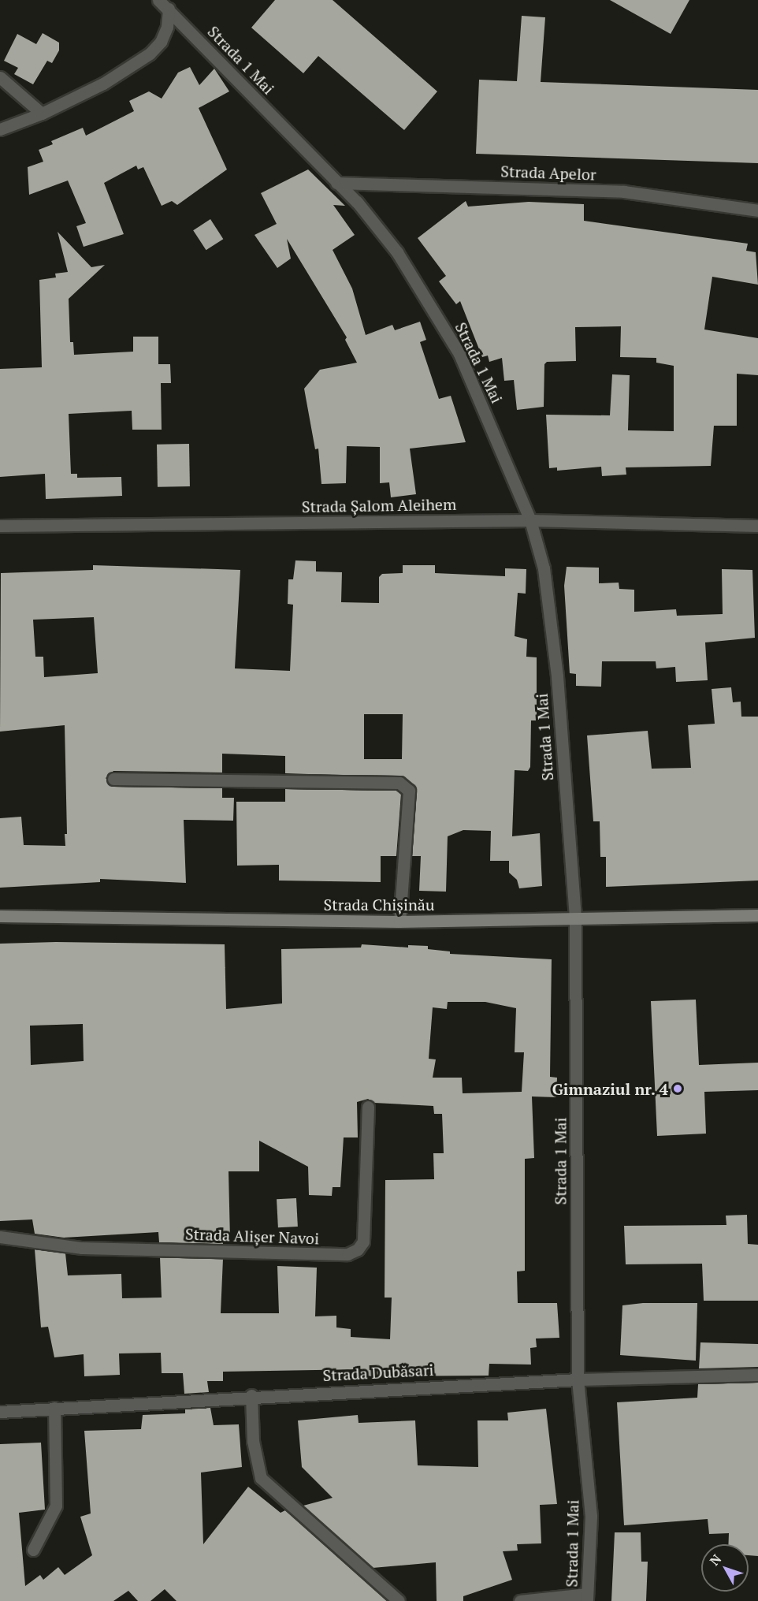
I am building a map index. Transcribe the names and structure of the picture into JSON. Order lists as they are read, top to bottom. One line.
{"streets":{"street":["Strada 1 Mai","Strada Apelor","Strada Șalom Aleihem","Strada Chișinău","Strada Alișer Navoi","Strada Dubăsari"]},"crossings":[["Strada 1 Mai","Strada Apelor"],["Strada 1 Mai","Strada Șalom Aleihem"],["Strada 1 Mai","Strada Chișinău"],["Strada 1 Mai","Strada Dubăsari"]],"places":["Gimnaziul nr. 4"],"north":"top left"}
